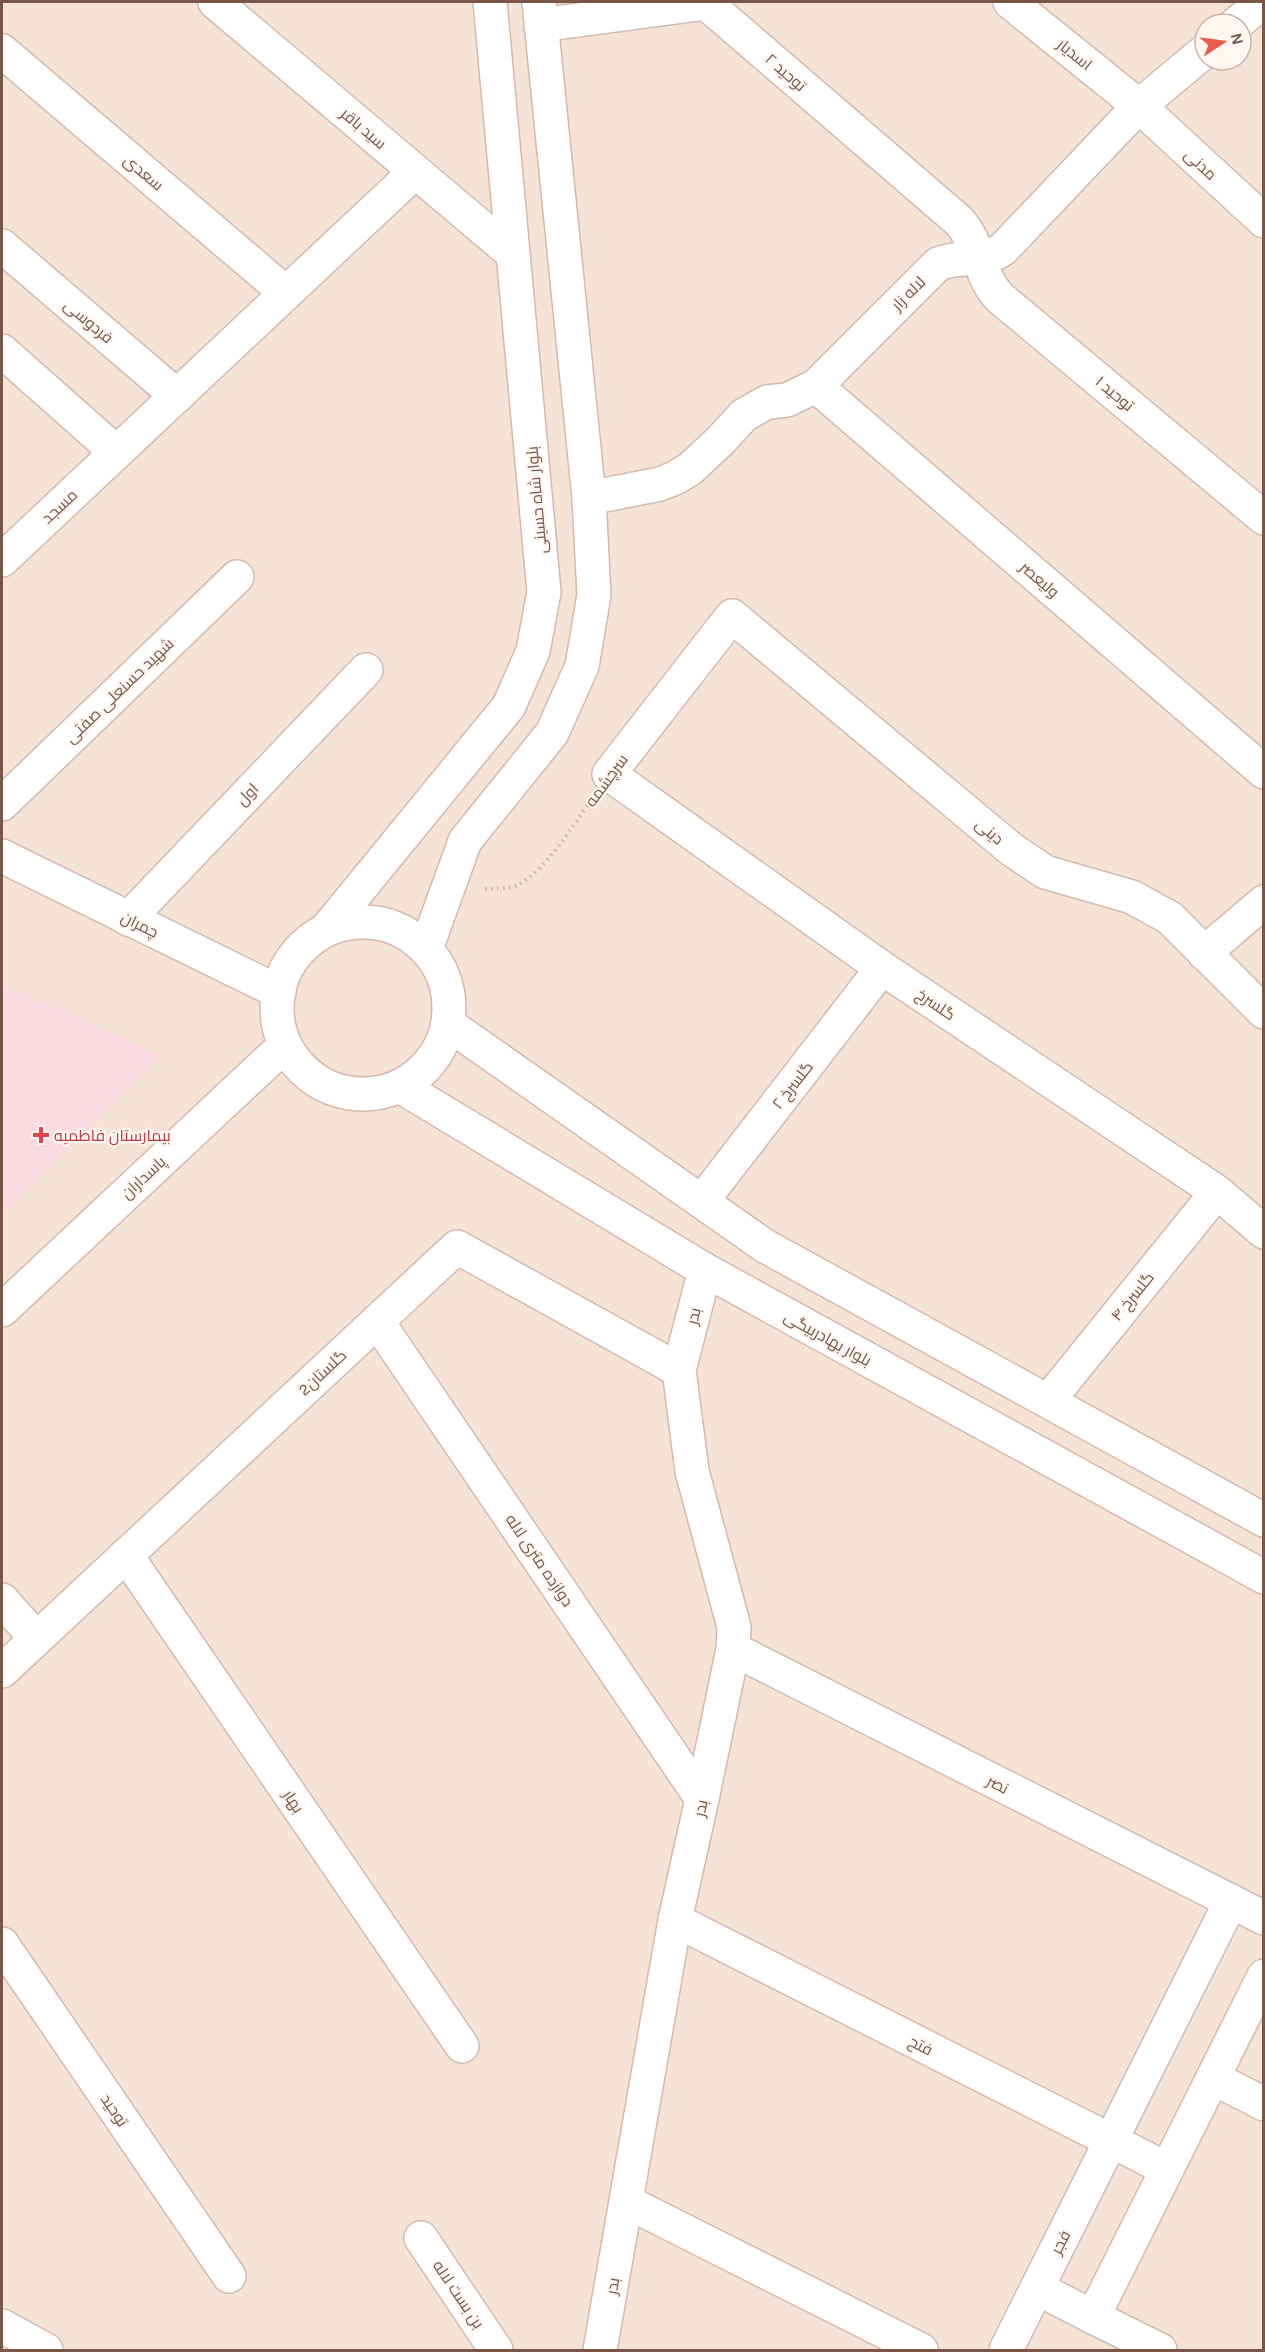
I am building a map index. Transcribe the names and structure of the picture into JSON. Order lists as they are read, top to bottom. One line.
{"streets":{"street":["اسدیار","توحید ۲","سید باقر","مدنی","سعدی","لاله زار","فردوسی","توحید ۱","بلوار شاه حسینی","مسجد","ولیعصر","شهید حسنعلی صفتی","سرچشمه","اول","دینی","چمران","گلسرخ","گلسرخ ۲","پاسداران","گلسرخ ۴","بدر","بلوار بهادربیگی","گلستان2","دوازده متری لاله","نصر","بهار","فتح","توحید","فجر","بن بست لاله"]},"crossings":[["اسدیار","مدنی"],["اسدیار","لاله زار"],["توحید ۲","لاله زار"],["توحید ۲","توحید ۱"],["سید باقر","بلوار شاه حسینی"],["سید باقر","مسجد"],["مدنی","لاله زار"],["سعدی","مسجد"],["لاله زار","توحید ۱"],["لاله زار","ولیعصر"],["فردوسی","مسجد"],["بلوار شاه حسینی","چمران"],["بلوار شاه حسینی","پاسداران"],["بلوار شاه حسینی","بلوار بهادربیگی"],["سرچشمه","دینی"],["سرچشمه","گلسرخ"],["اول","چمران"],["چمران","پاسداران"],["چمران","بلوار بهادربیگی"],["گلسرخ","گلسرخ ۲"],["گلسرخ","گلسرخ ۴"],["پاسداران","بلوار بهادربیگی"],["بدر","بلوار بهادربیگی"],["بدر","گلستان2"],["بدر","دوازده متری لاله"],["بدر","نصر"],["بدر","فتح"],["گلستان2","دوازده متری لاله"],["گلستان2","بهار"],["نصر","فجر"],["فتح","فجر"]],"places":{"health":["بیمارستان فاطمیه"]},"north":"right"}
